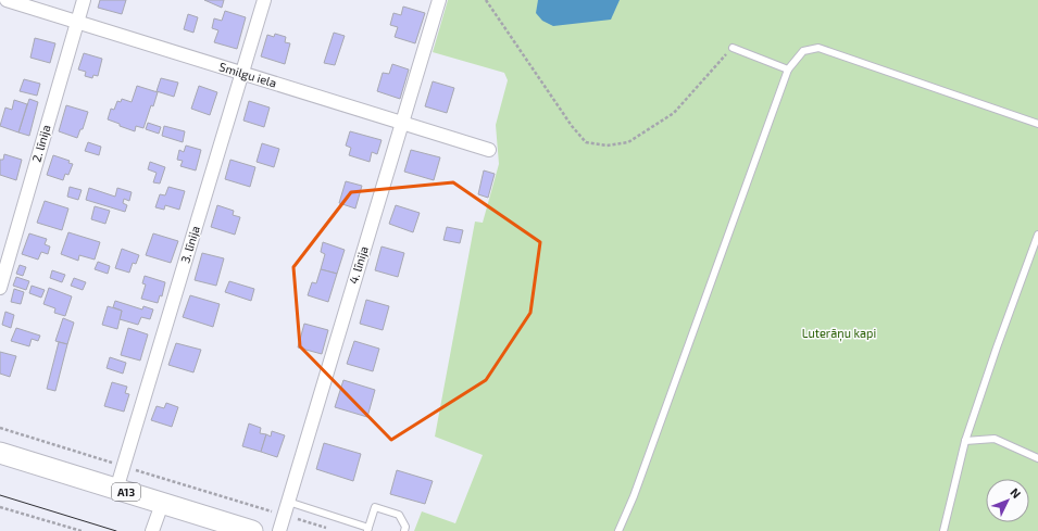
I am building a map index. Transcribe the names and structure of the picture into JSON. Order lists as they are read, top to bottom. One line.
{"streets":{"main road":["A13"],"street":["Smilgu iela","2. līnija","3. līnija","4. līnija"]},"crossings":[["Smilgu iela","2. līnija"],["Smilgu iela","3. līnija"],["Smilgu iela","4. līnija"],["3. līnija","A13"]],"parks":["Luterāņu kapi"],"north":"top right"}
